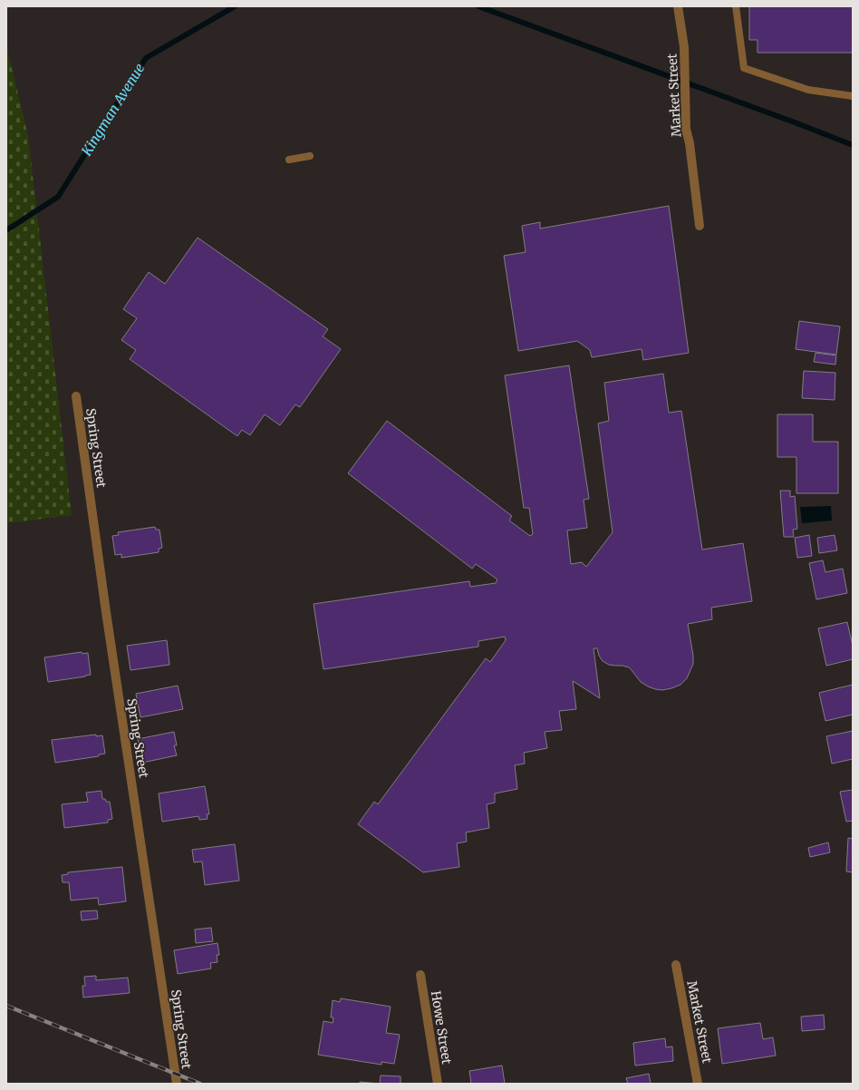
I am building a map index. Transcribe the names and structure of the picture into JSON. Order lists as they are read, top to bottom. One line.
{"streets":{"street":["Market Street","Spring Street","Howe Street"]},"water":["Kingman Avenue"]}
